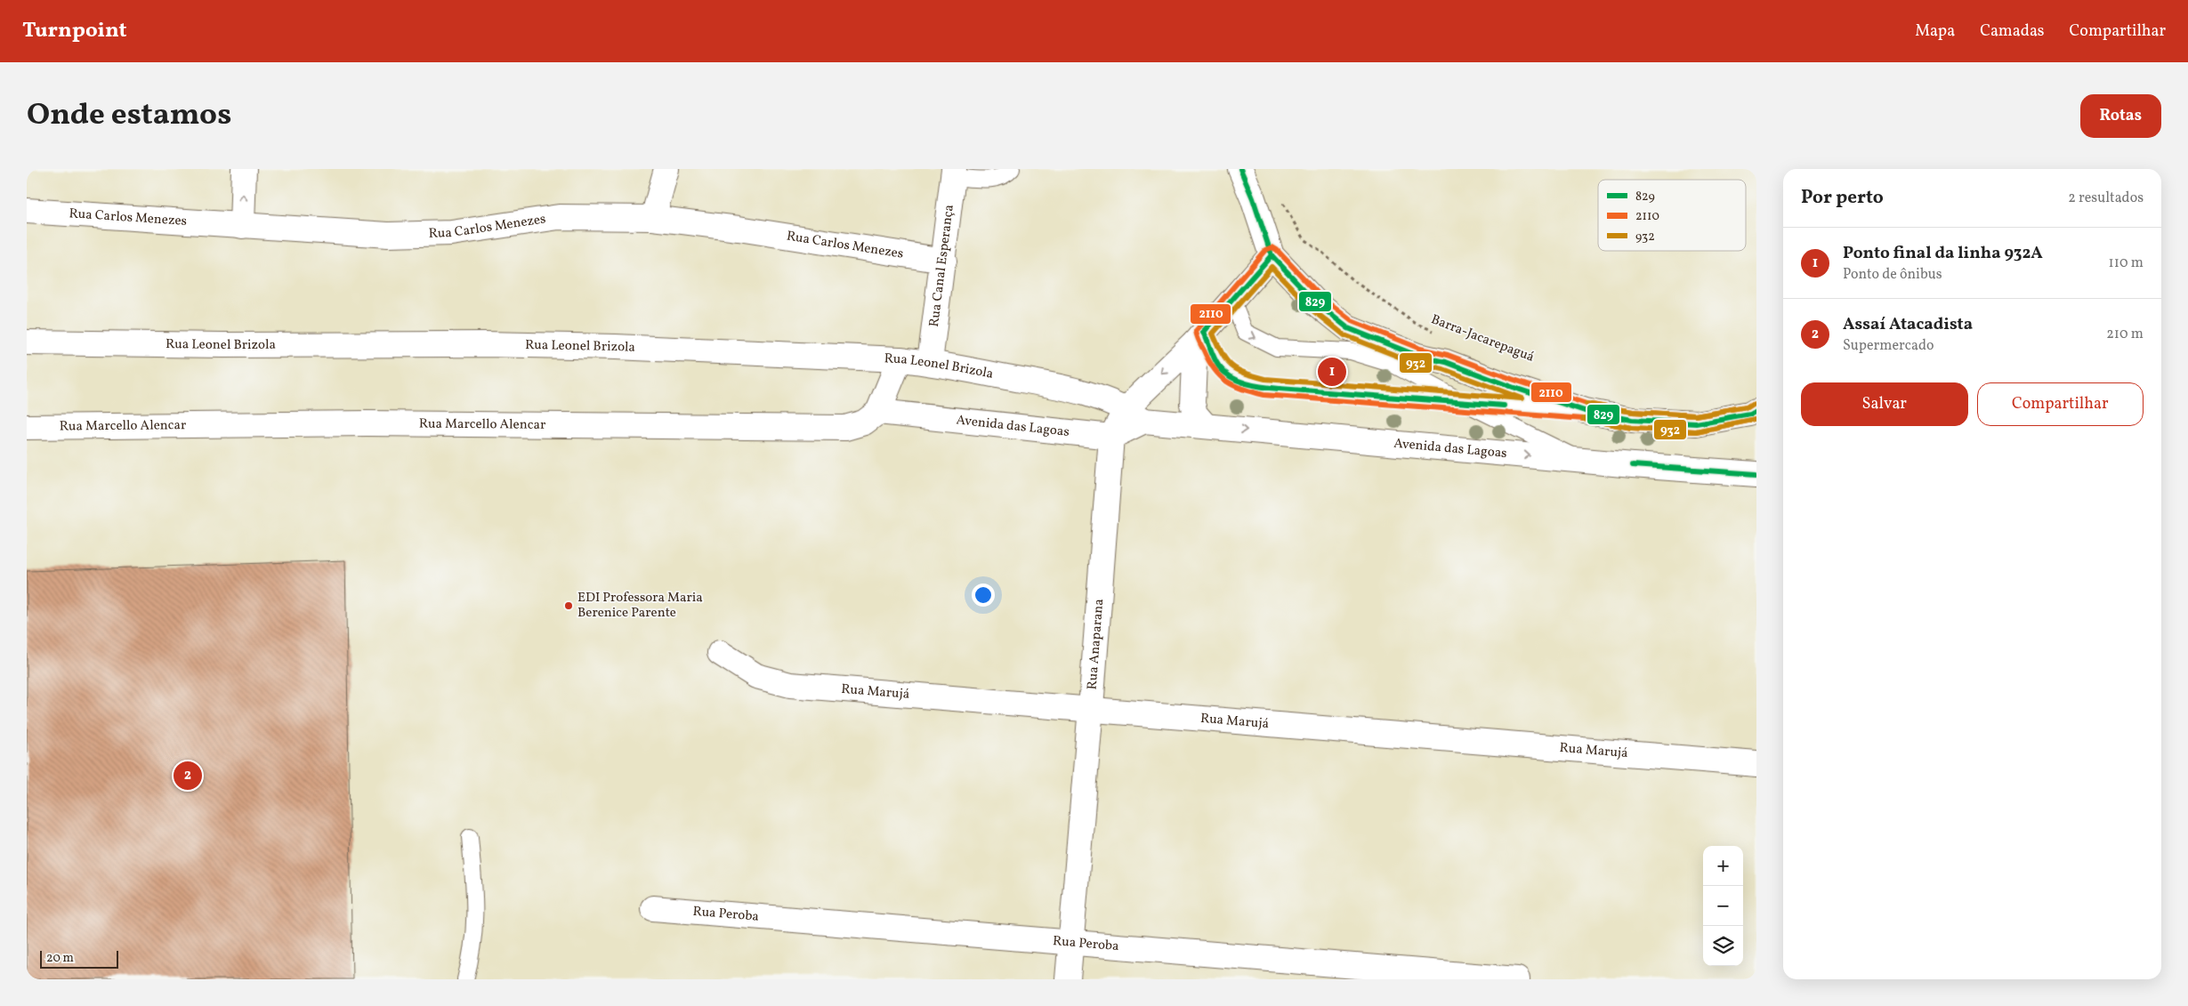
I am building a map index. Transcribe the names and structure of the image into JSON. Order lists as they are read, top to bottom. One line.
{"streets":{"street":["Rua Carlos Menezes","Rua Canal Esperança","Rua Leonel Brizola","Rua Marcello Alencar","Avenida das Lagoas","Rua Anaparana","Rua Marujá","Rua Peroba"],"path":["Barra-Jacarepaguá"]},"crossings":[["Rua Carlos Menezes","Rua Canal Esperança"],["Rua Canal Esperança","Rua Leonel Brizola"],["Rua Leonel Brizola","Avenida das Lagoas"],["Rua Marcello Alencar","Avenida das Lagoas"],["Avenida das Lagoas","Rua Anaparana"],["Rua Anaparana","Rua Marujá"],["Rua Anaparana","Rua Peroba"]],"places":["EDI Professora Maria Berenice Parente"],"lines":["transit line 829","transit line 2110","transit line 932"],"legend":["829","2110","932"],"scale_bar":"20 m","page":{"header":"Turnpoint","nav":["Mapa","Camadas","Compartilhar"],"title":"Onde estamos","buttons":["Rotas",["Salvar","Compartilhar"]],"heading":["Por perto","2 resultados"],"list":[{"mark":"1","name":"Ponto final da linha 932A","note":"Ponto de ônibus","value":"110 m"},{"mark":"2","name":"Assaí Atacadista","note":"Supermercado","value":"210 m"}],"pins":["1","2"],"map_buttons":["+","−"],"scale":"20 m"}}
